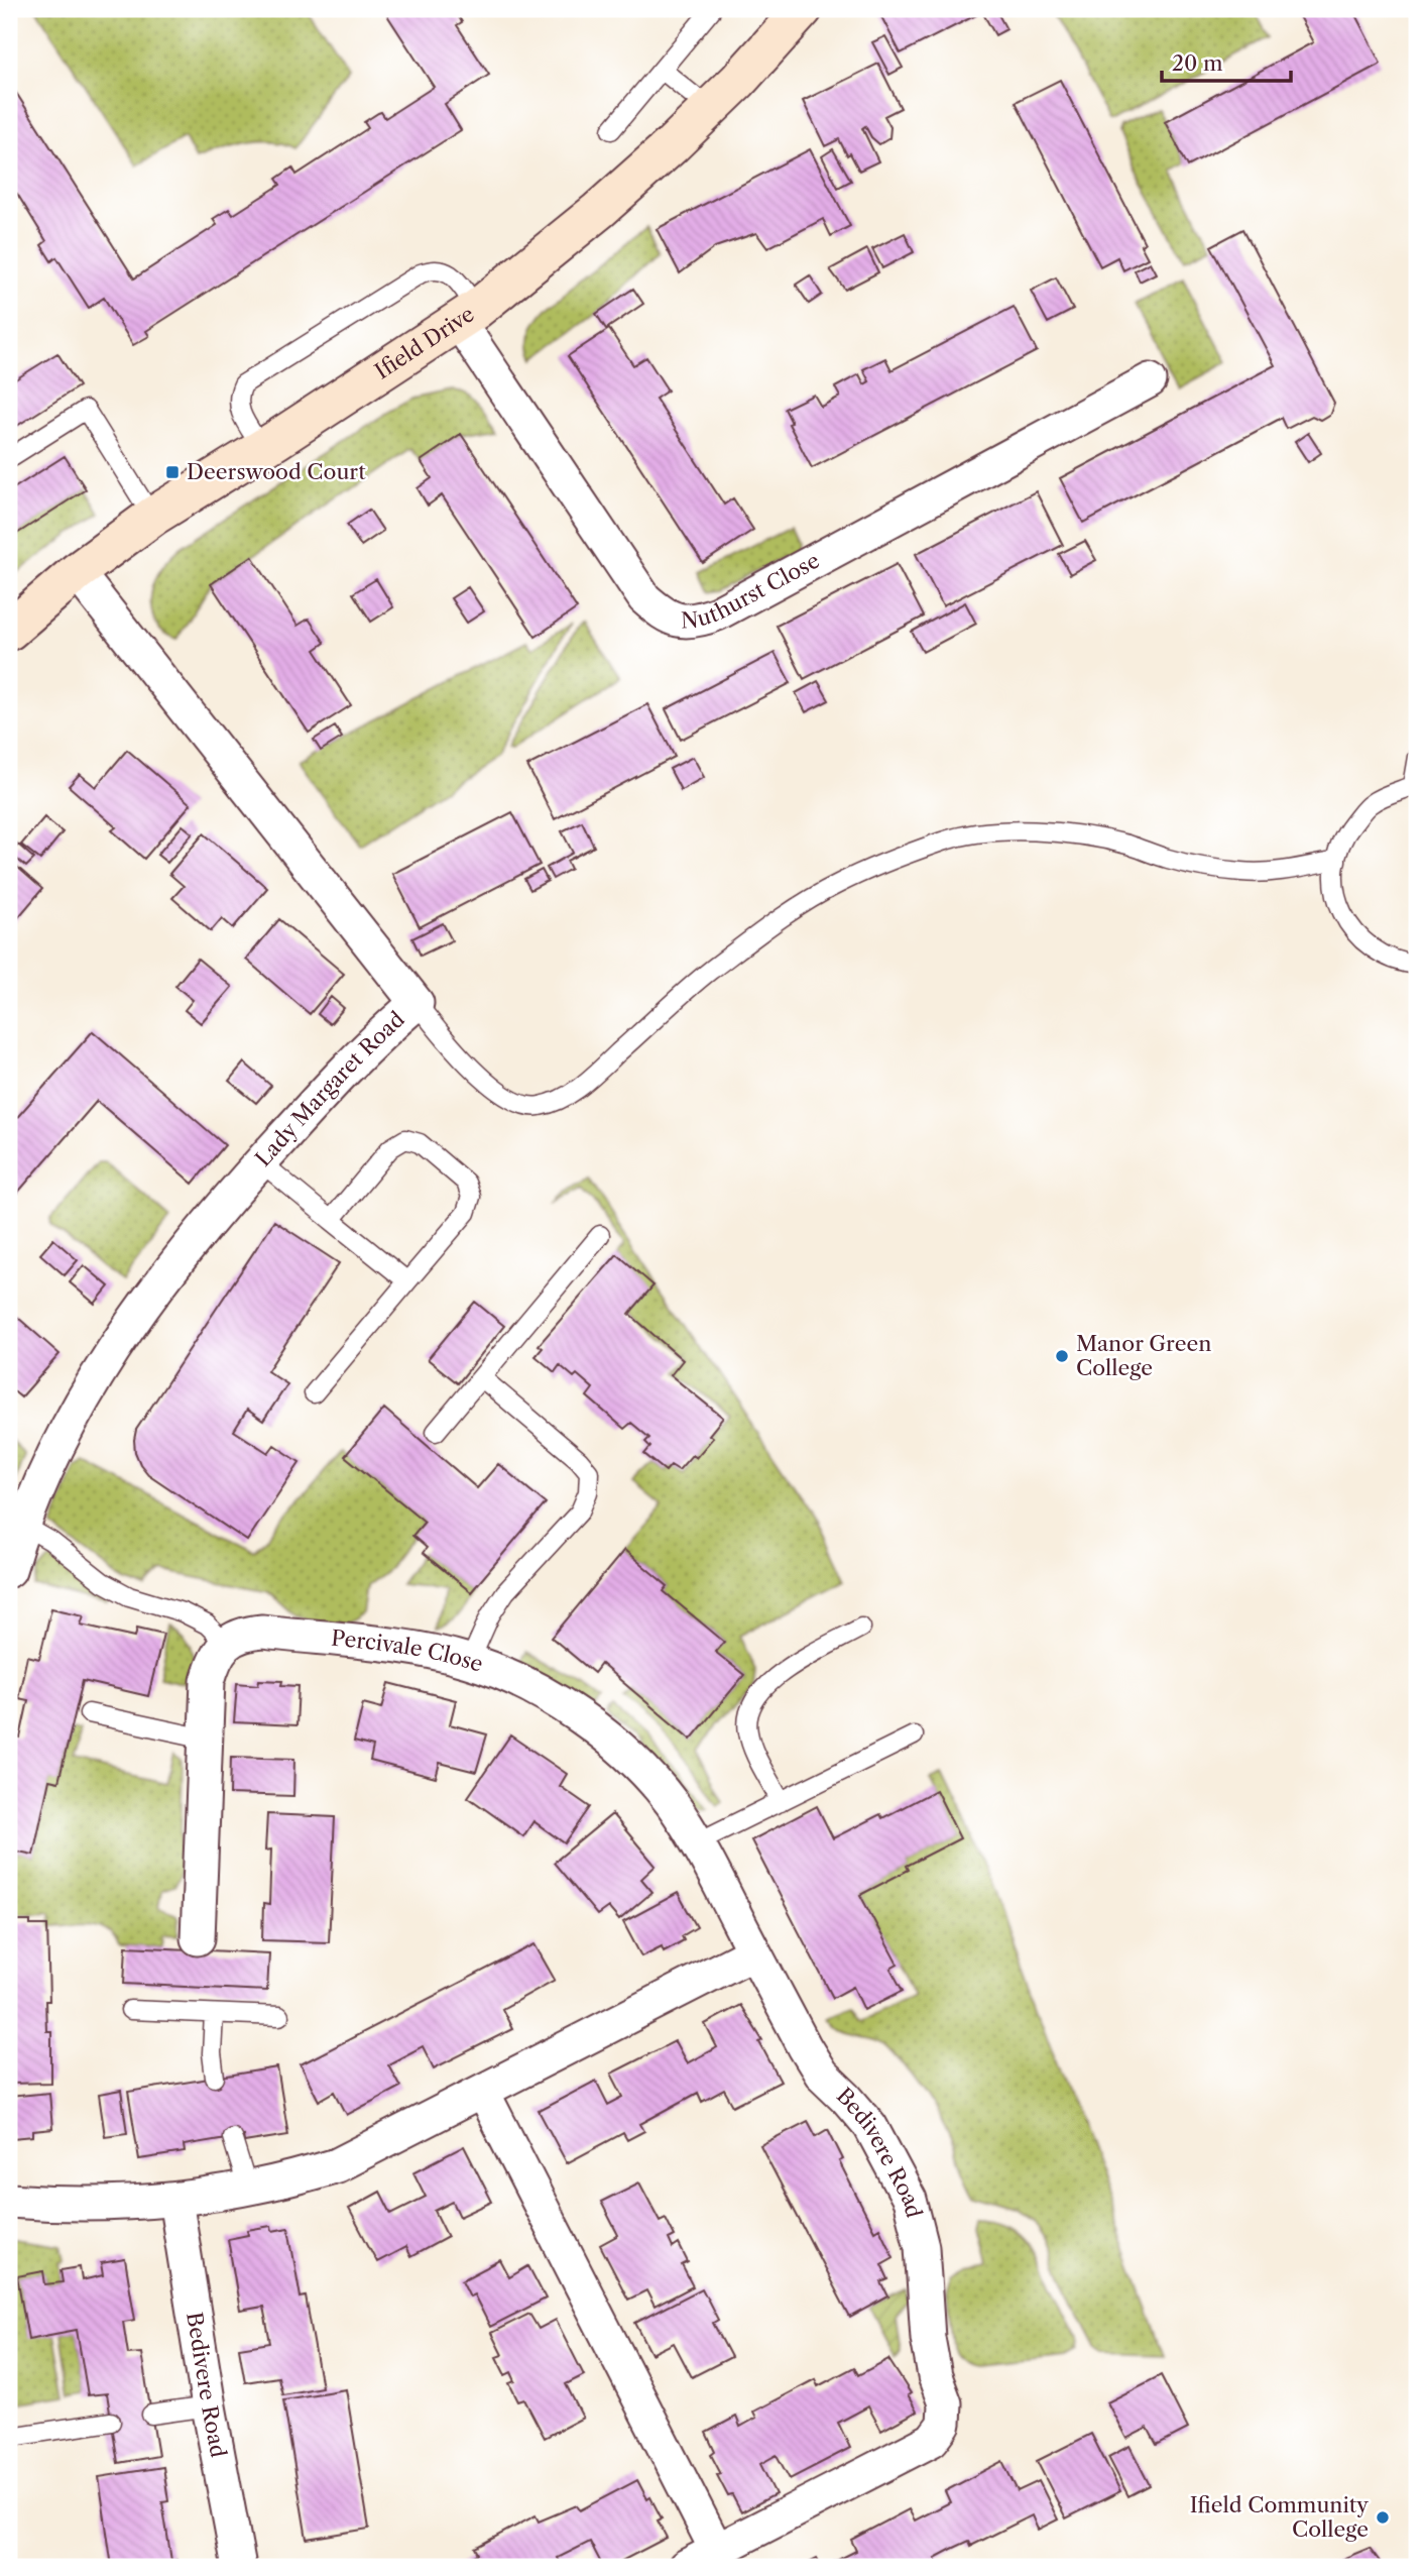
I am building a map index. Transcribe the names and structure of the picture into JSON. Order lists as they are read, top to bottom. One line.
{"streets":{"street":["Ifield Drive","Nuthurst Close","Lady Margaret Road","Percivale Close","Bedivere Road"]},"crossings":[["Ifield Drive","Nuthurst Close"],["Ifield Drive","Lady Margaret Road"],["Percivale Close","Bedivere Road"]],"places":{"transit":["Deerswood Court"],"other":["Manor Green College","Ifield Community College"]},"scale_bar":"20 m"}
